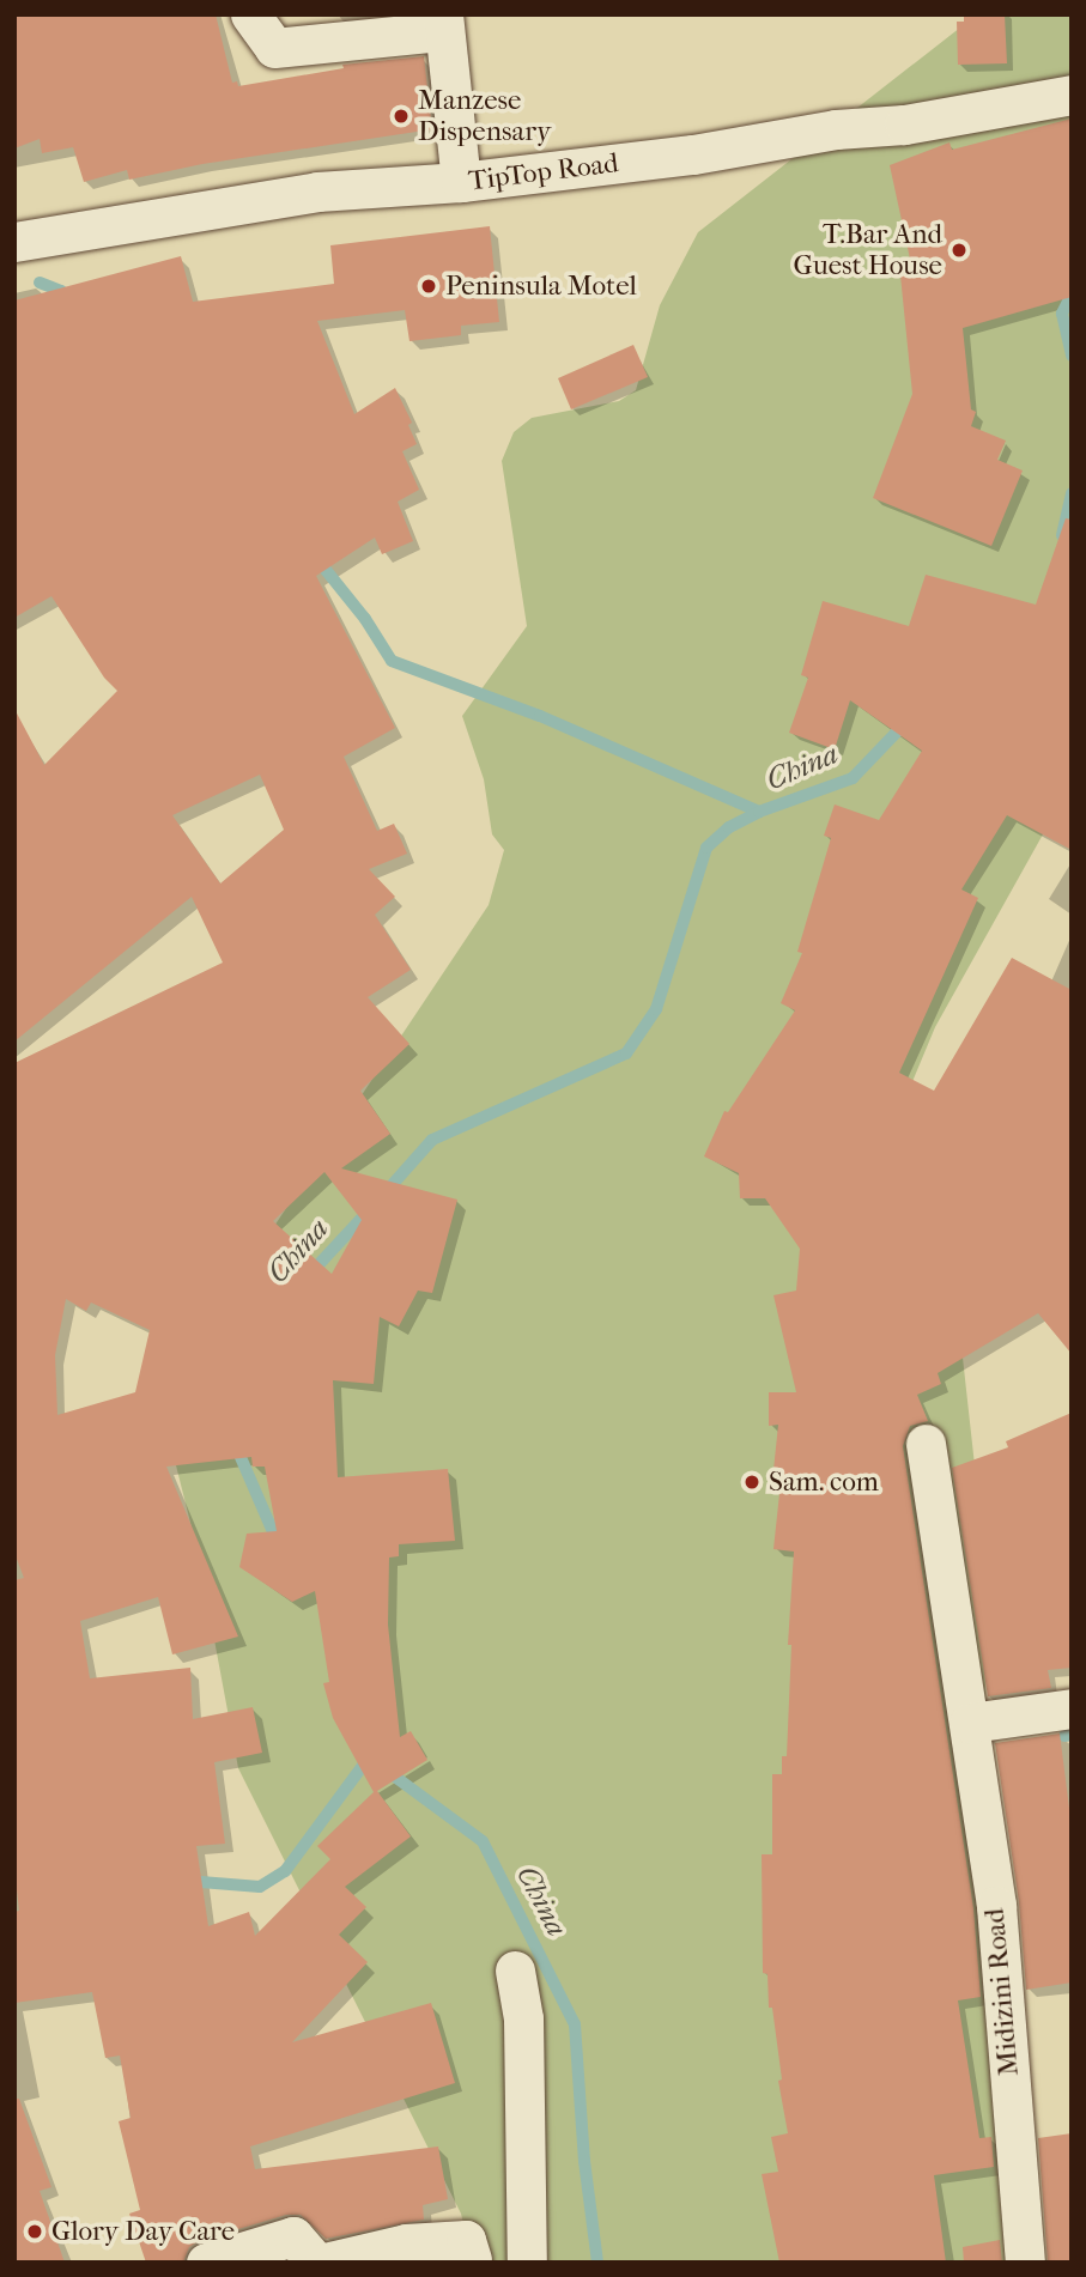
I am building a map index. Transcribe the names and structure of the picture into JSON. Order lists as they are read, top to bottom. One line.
{"streets":{"street":["TipTop Road","Midizini Road"]},"water":["China"],"places":["Manzese Dispensary","T.Bar And Guest House","Peninsula Motel","Sam. com","Glory Day Care"]}
